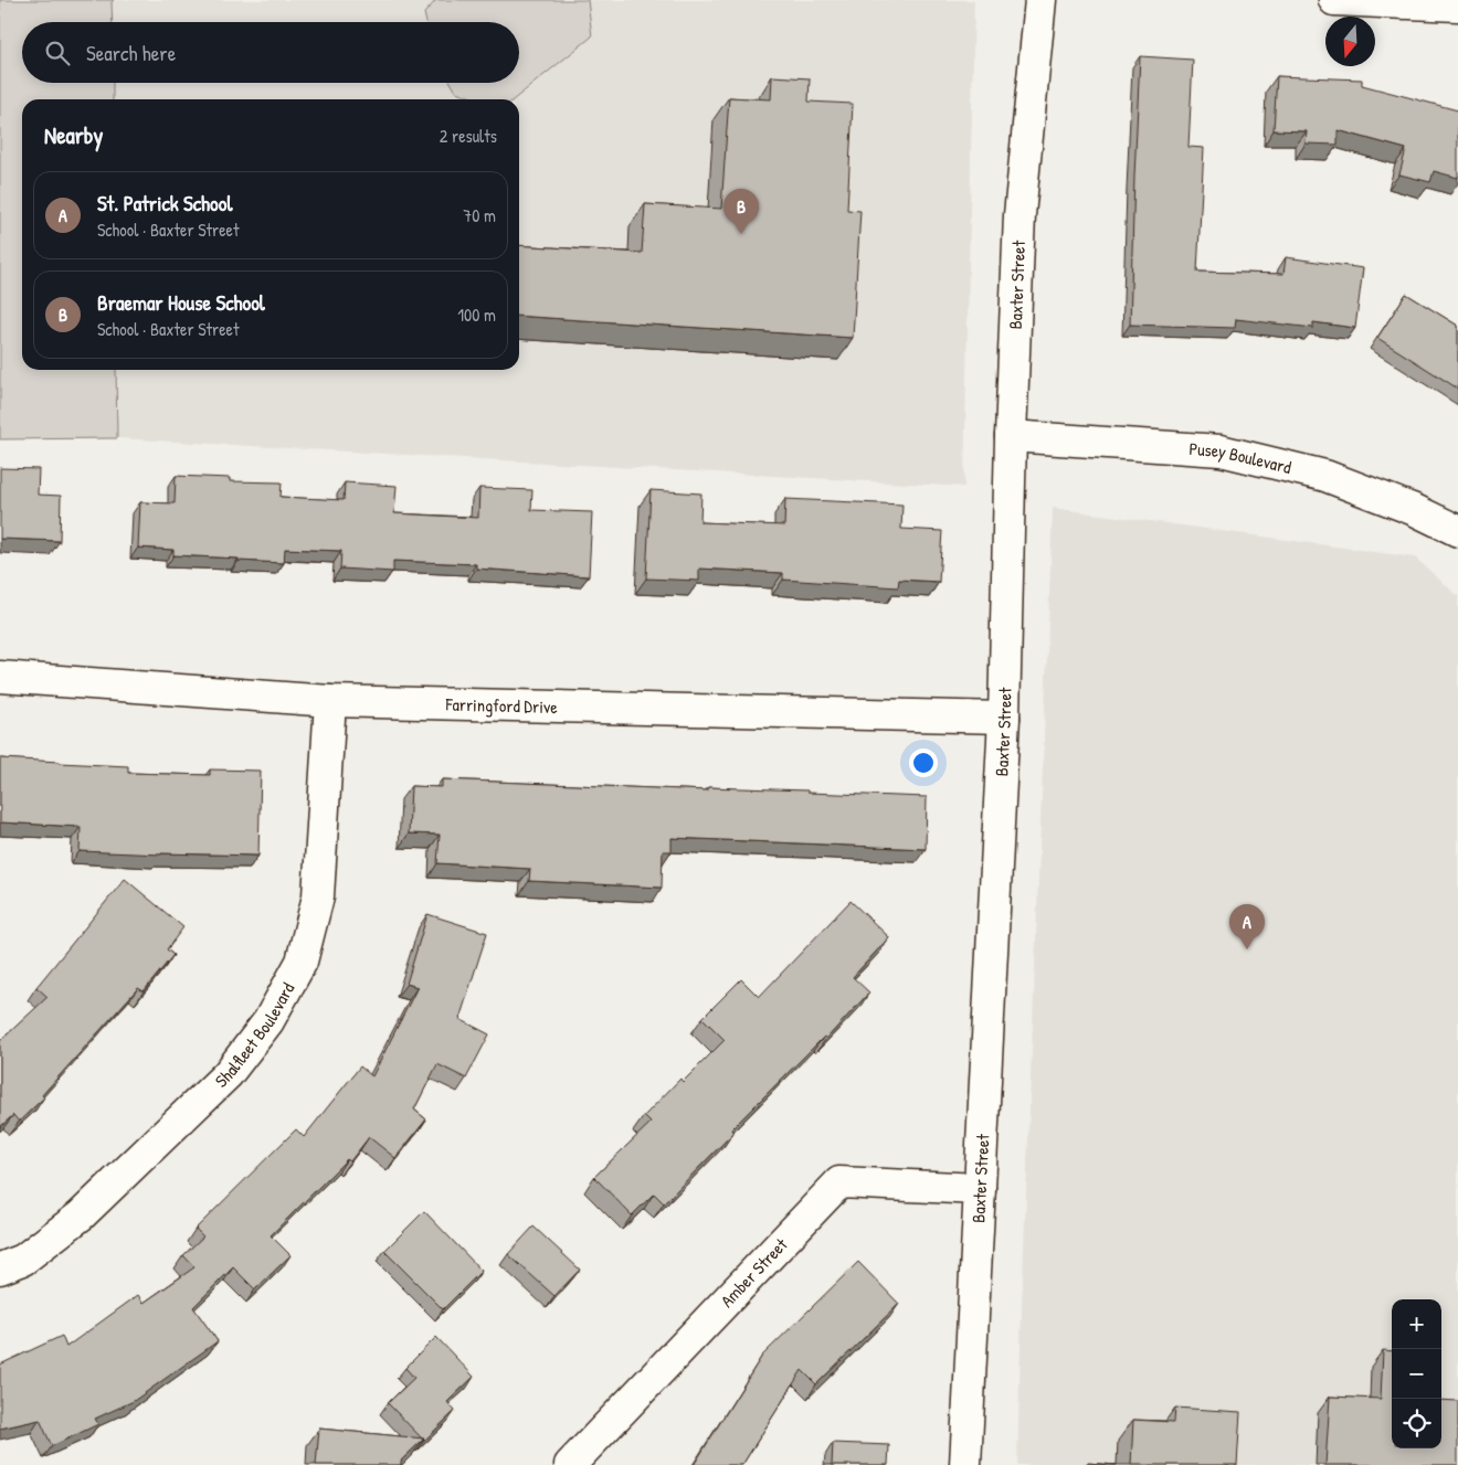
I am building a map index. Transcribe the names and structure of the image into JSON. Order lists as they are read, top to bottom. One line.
{"streets":{"street":["Baxter Street","Pusey Boulevard","Farringford Drive","Shalfleet Boulevard","Amber Street"]},"crossings":[["Baxter Street","Pusey Boulevard"],["Baxter Street","Farringford Drive"],["Baxter Street","Amber Street"],["Farringford Drive","Shalfleet Boulevard"]],"north":"bottom","page":{"search":"Search here","heading":["Nearby","2 results"],"list":[{"mark":"A","name":"St. Patrick School","note":"School · Baxter Street","value":"70 m"},{"mark":"B","name":"Braemar House School","note":"School · Baxter Street","value":"100 m"}],"pins":["B","A"],"map_buttons":["+","−"]}}
